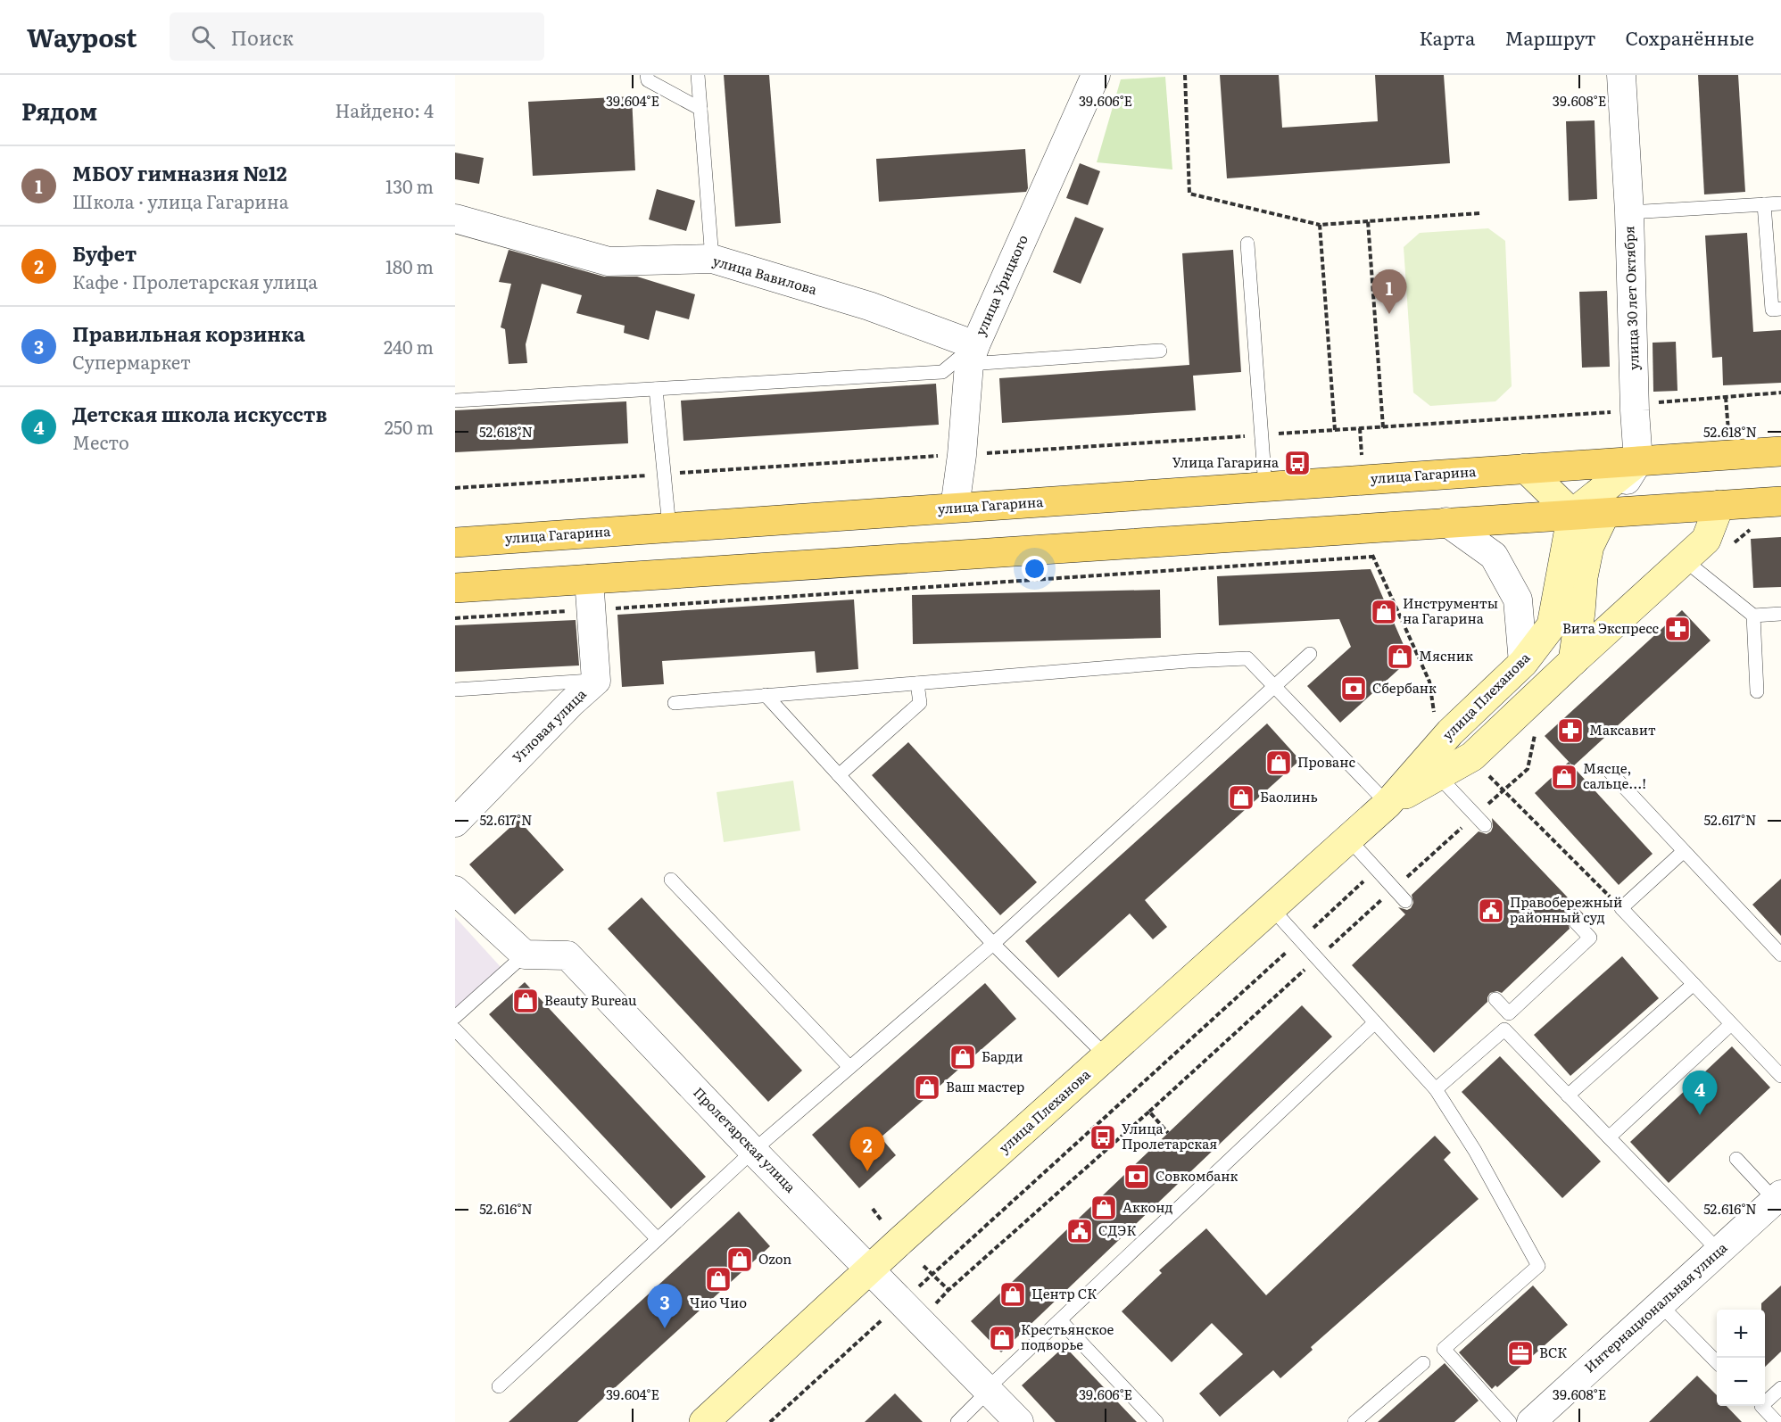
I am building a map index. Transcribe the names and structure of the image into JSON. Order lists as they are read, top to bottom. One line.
{"streets":{"main road":["улица Гагарина","улица Плеханова"],"street":["улица Вавилова","улица Урицкого","улица 30 лет Октября","Угловая улица","Пролетарская улица","Интернациональная улица"]},"crossings":[["улица Вавилова","улица Урицкого"],["улица Урицкого","улица Гагарина"],["улица 30 лет Октября","улица Гагарина"],["улица Плеханова","Пролетарская улица"]],"places":{"bus stop":["Улица Гагарина","Улица Пролетарская"],"shop":["Инструменты на Гагарина","Мясник","Прованс","Мясце, сальце...!","Баолинь","Beauty Bureau","Барди","Ваш мастер","Акконд","Ozon","Чио Чио","Центр СК","Крестьянское подворье"],"pharmacy":["Вита Экспресс","Максавит"],"bank":["Сбербанк","Совкомбанк"],"public building":["Правобережный районный суд","СДЭК"],"office":["ВСК"]},"page":{"header":"Waypost","search":"Поиск","nav":["Карта","Маршрут","Сохранённые"],"heading":["Рядом","Найдено: 4"],"list":[{"mark":"1","name":"МБОУ гимназия №12","note":"Школа · улица Гагарина","value":"130 m"},{"mark":"2","name":"Буфет","note":"Кафе · Пролетарская улица","value":"180 m"},{"mark":"3","name":"Правильная корзинка","note":"Супермаркет","value":"240 m"},{"mark":"4","name":"Детская школа искусств","note":"Место","value":"250 m"}],"pins":["1","4","2","3"],"map_buttons":["+","−"]},"coordinates":["39.604°E","39.606°E","39.608°E","52.618°N","52.617°N","52.616°N"]}
